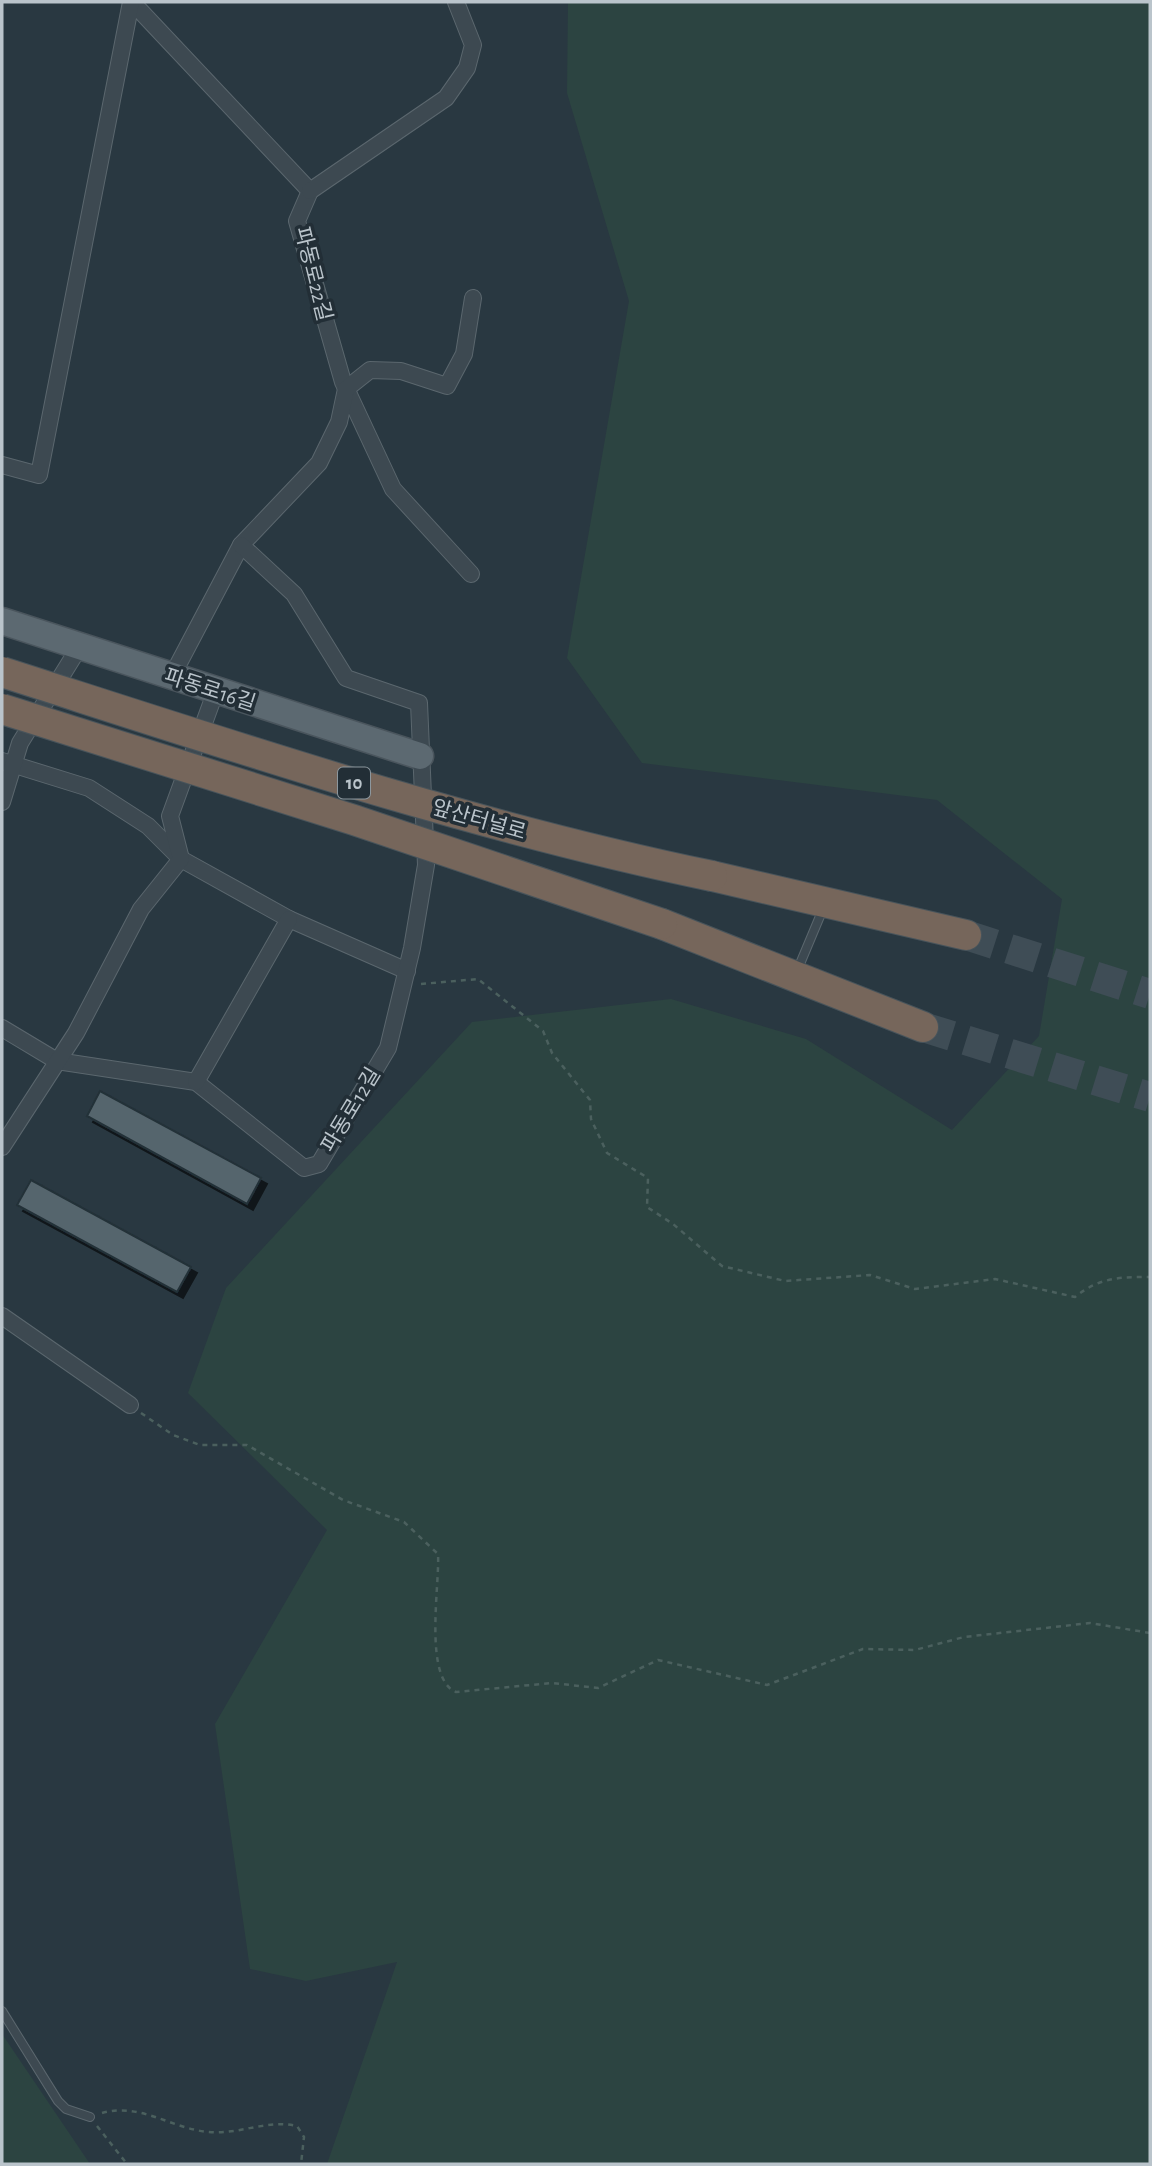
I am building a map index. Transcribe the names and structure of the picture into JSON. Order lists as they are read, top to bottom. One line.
{"streets":{"highway":["10","앞산터널로"],"main road":["파동로16길"],"street":["파동로22길","파동로12길"]},"crossings":[["파동로16길","파동로12길"]]}
